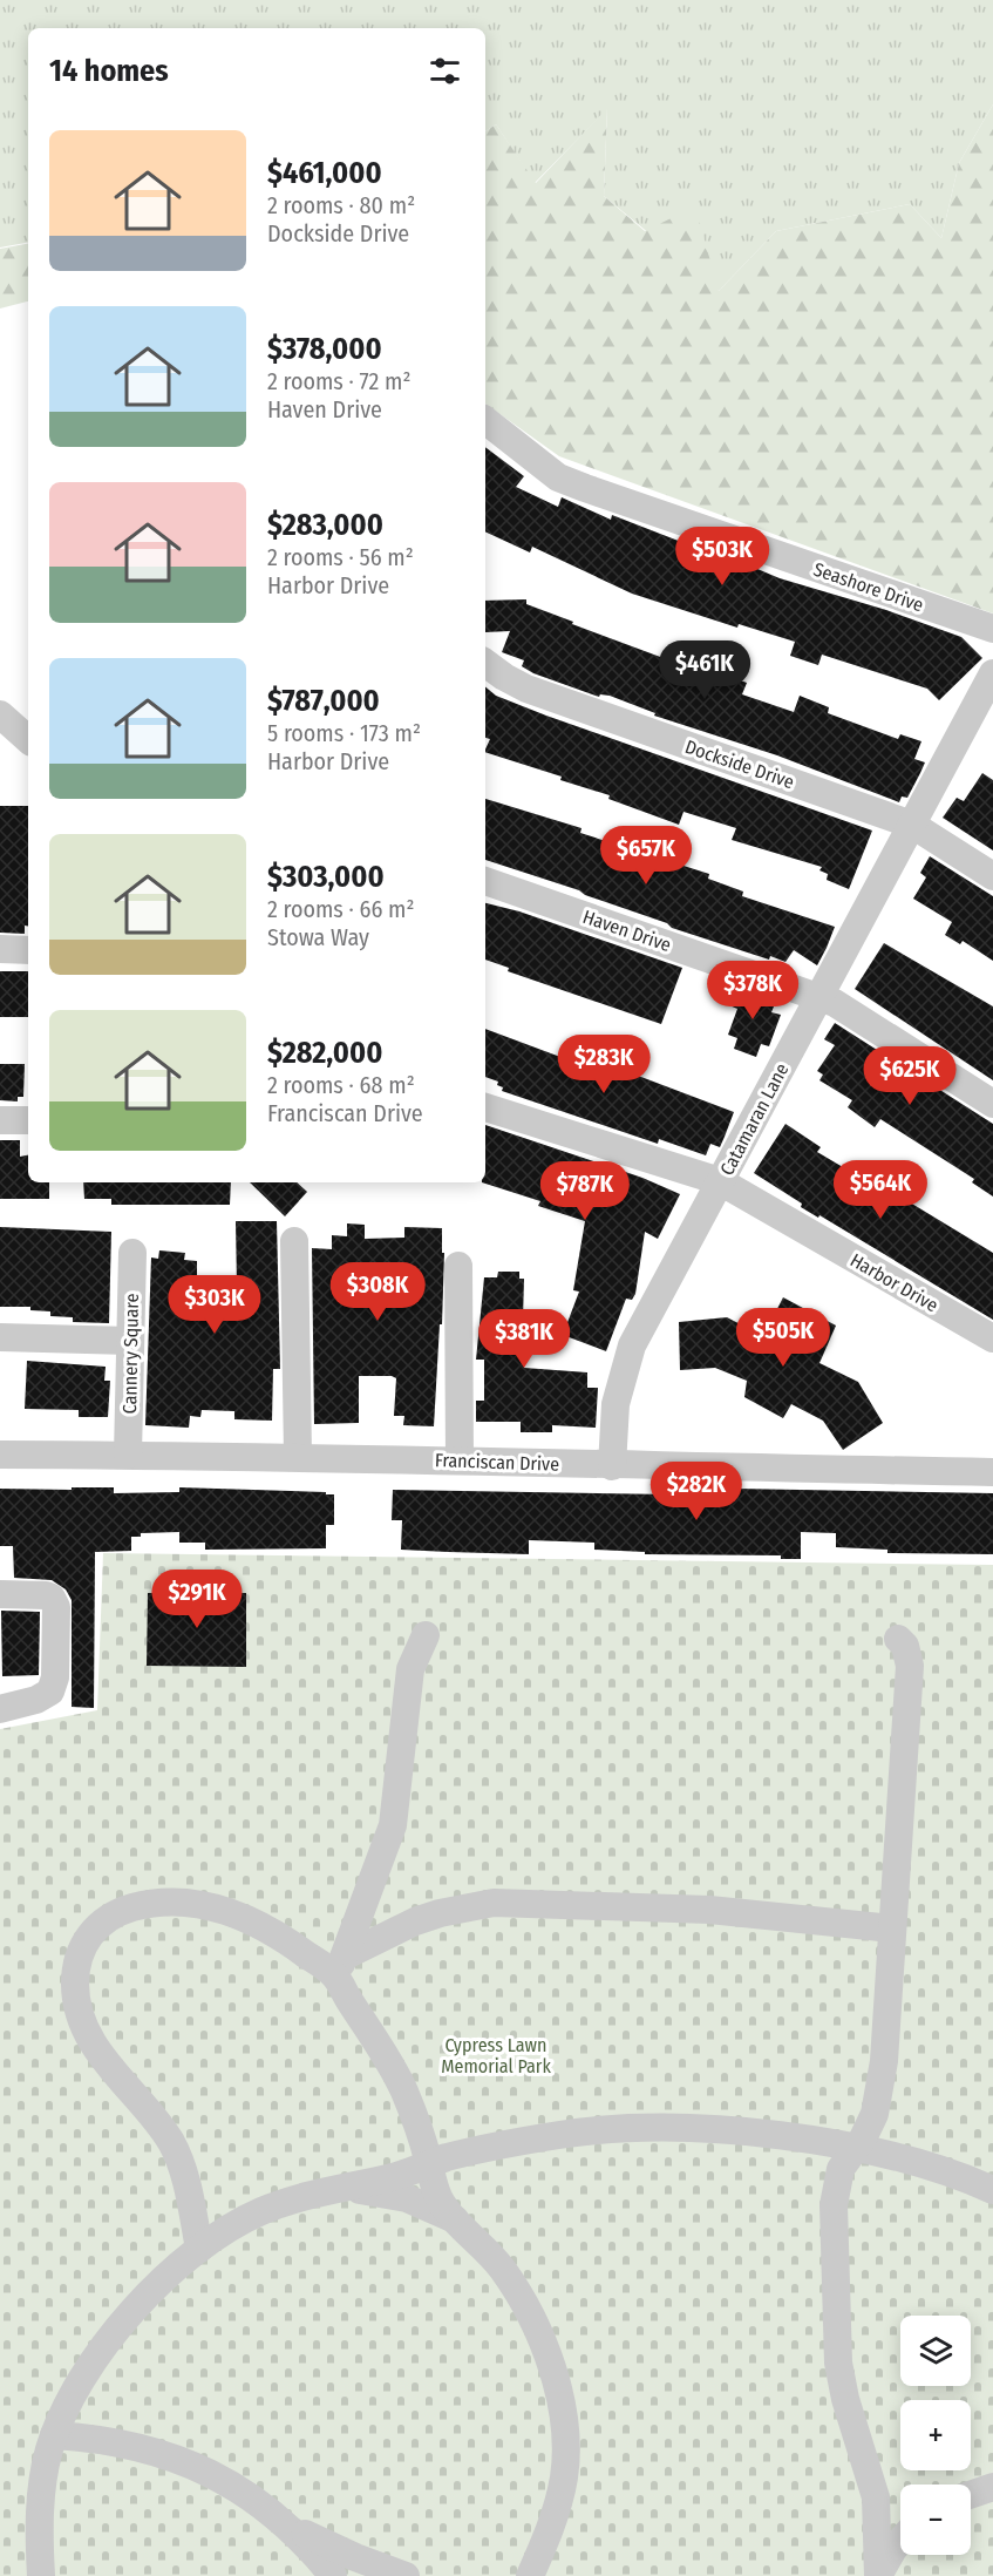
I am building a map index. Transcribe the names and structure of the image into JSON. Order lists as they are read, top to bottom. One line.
{"streets":{"street":["Seashore Drive","Dockside Drive","Haven Drive","Catamaran Lane","Harbor Drive","Cannery Square","Franciscan Drive"]},"crossings":[["Dockside Drive","Catamaran Lane"],["Haven Drive","Catamaran Lane"],["Catamaran Lane","Harbor Drive"],["Catamaran Lane","Franciscan Drive"],["Cannery Square","Franciscan Drive"]],"parks":["Cypress Lawn Memorial Park"],"page":{"heading":"14 homes","list":[{"name":"$461,000","note":"2 rooms · 80 m² · Dockside Drive"},{"name":"$378,000","note":"2 rooms · 72 m² · Haven Drive"},{"name":"$283,000","note":"2 rooms · 56 m² · Harbor Drive"},{"name":"$787,000","note":"5 rooms · 173 m² · Harbor Drive"},{"name":"$303,000","note":"2 rooms · 66 m² · Stowa Way"},{"name":"$282,000","note":"2 rooms · 68 m² · Franciscan Drive"}],"price":["$503K","$461K","$657K","$378K","$283K","$625K","$564K","$787K","$308K","$303K","$505K","$381K","$282K","$291K"],"map_buttons":["+","−"]}}
